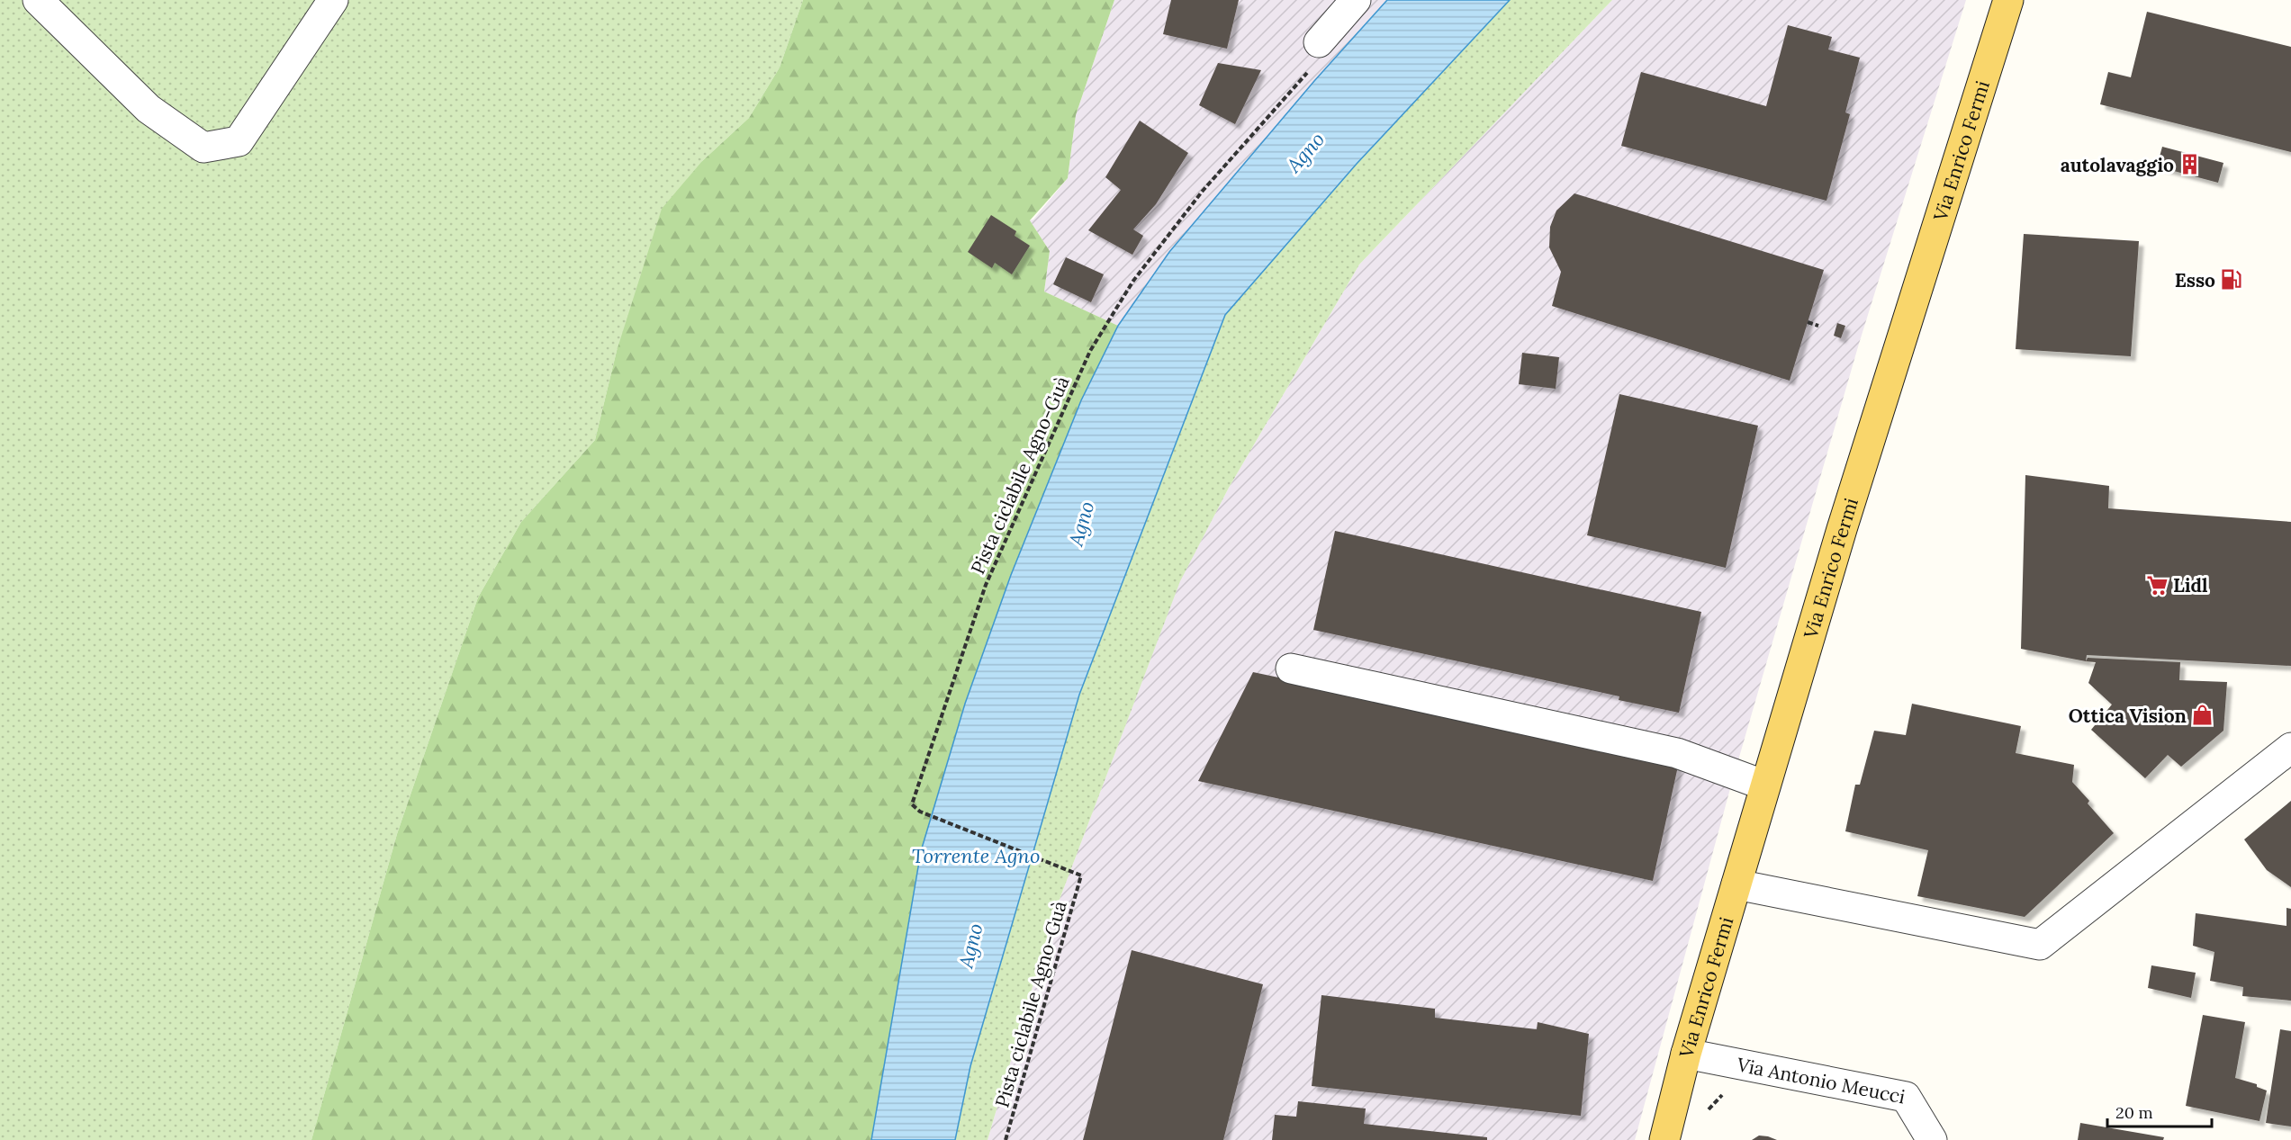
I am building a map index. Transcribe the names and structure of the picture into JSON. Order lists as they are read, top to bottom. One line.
{"streets":{"main road":["Via Enrico Fermi"],"street":["Via Antonio Meucci"],"path":["Pista ciclabile Agno-Guà"]},"crossings":[["Via Enrico Fermi","Via Antonio Meucci"]],"water":["Agno","Torrente Agno"],"places":{"building":["autolavaggio"],"fuel station":["Esso"],"supermarket":["Lidl"],"shop":["Ottica Vision"]},"scale_bar":"20 m"}
